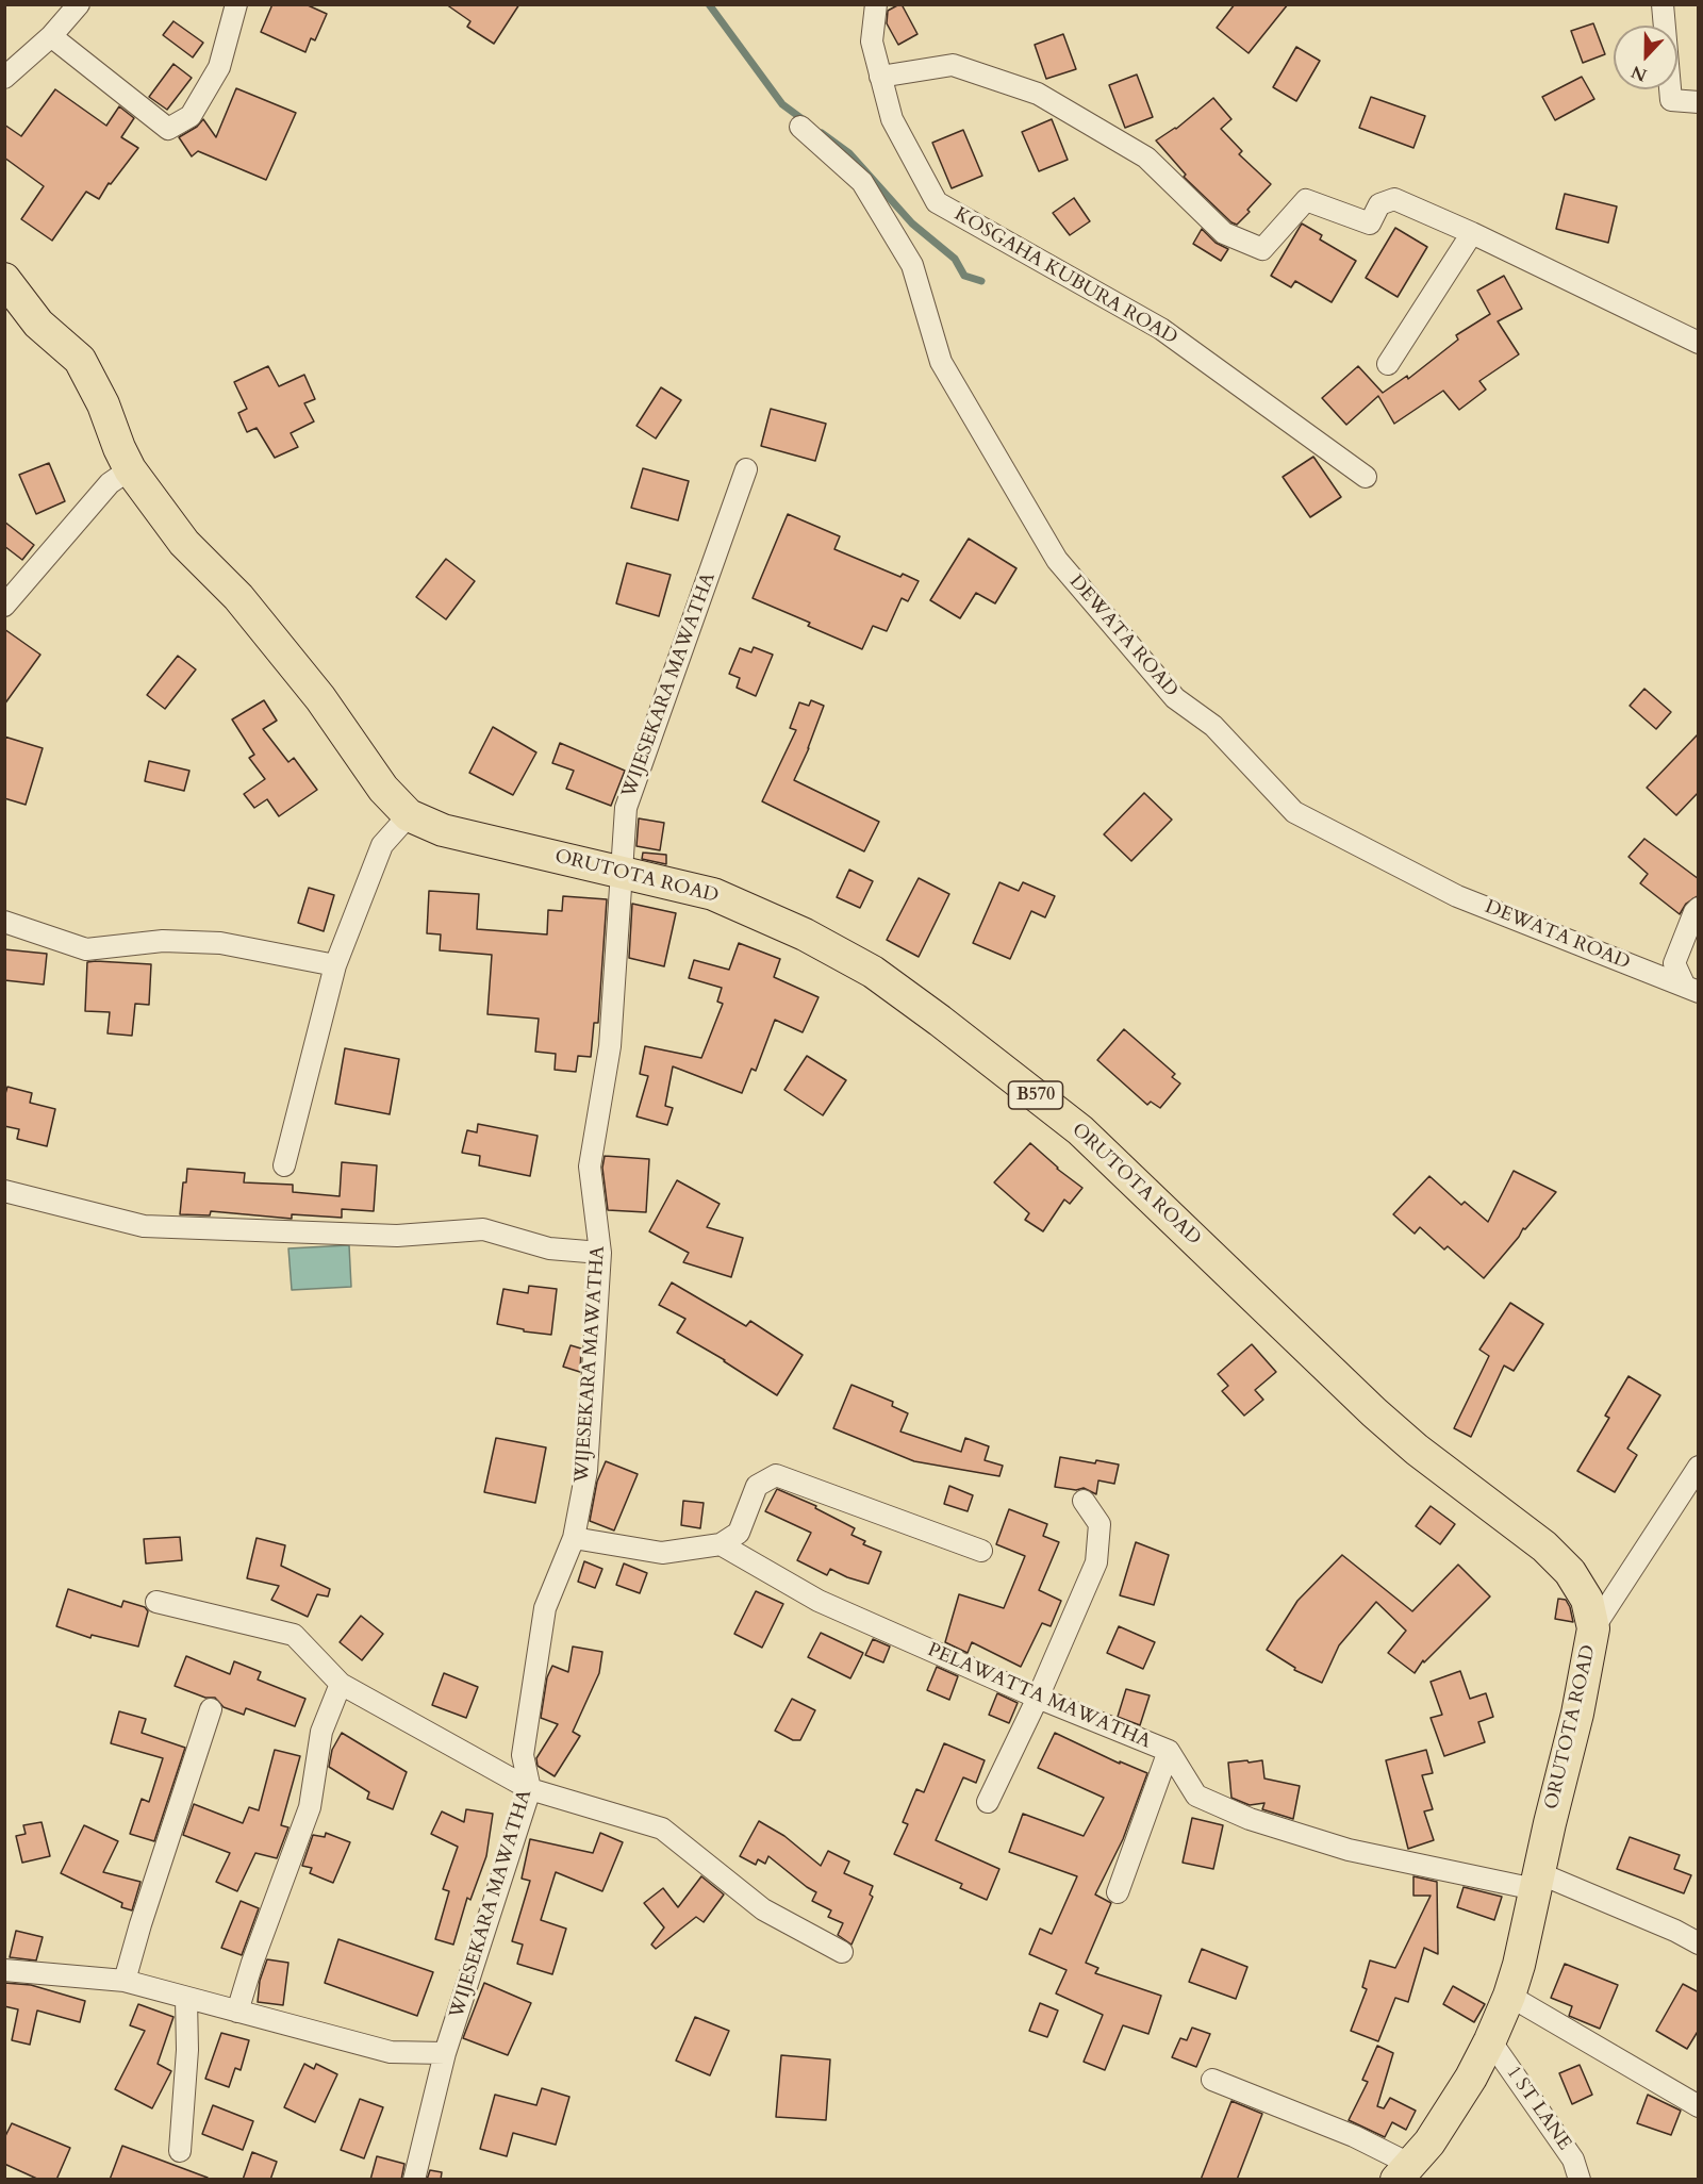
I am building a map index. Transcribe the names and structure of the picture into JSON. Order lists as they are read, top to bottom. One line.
{"streets":{"main road":["ORUTOTA ROAD","B570"],"street":["KOSGAHA KUBURA ROAD","DEWATA ROAD","WIJESEKARA MAWATHA","PELAWATTA MAWATHA","1 ST LANE"]},"crossings":[["WIJESEKARA MAWATHA","ORUTOTA ROAD"],["ORUTOTA ROAD","PELAWATTA MAWATHA"],["ORUTOTA ROAD","1 ST LANE"]],"north":"bottom"}
